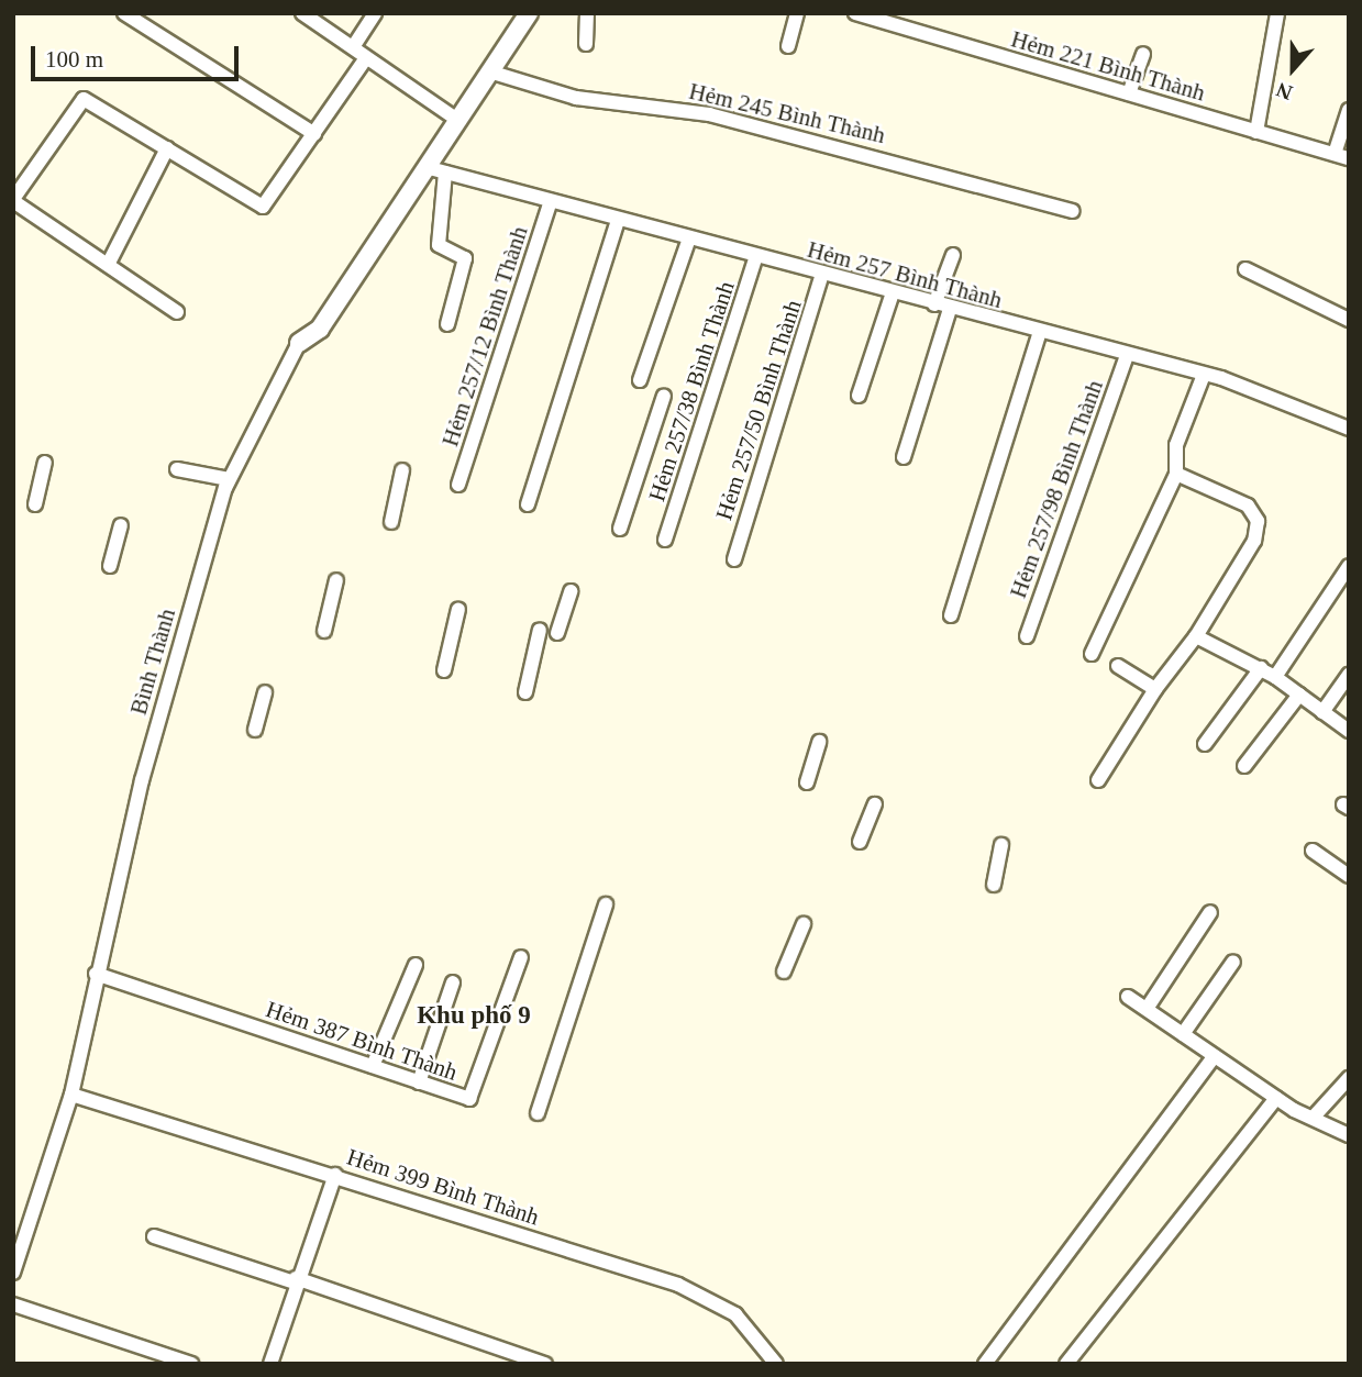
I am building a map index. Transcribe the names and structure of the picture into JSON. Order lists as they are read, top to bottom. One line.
{"streets":{"street":["Hẻm 221 Bình Thành","Hẻm 245 Bình Thành","Hẻm 257 Bình Thành","Hẻm 257/12 Bình Thành","Hẻm 257/38 Bình Thành","Hẻm 257/50 Bình Thành","Hẻm 257/98 Bình Thành","Bình Thành","Hẻm 387 Bình Thành","Hẻm 399 Bình Thành"]},"crossings":[["Hẻm 245 Bình Thành","Bình Thành"],["Hẻm 257 Bình Thành","Hẻm 257/12 Bình Thành"],["Hẻm 257 Bình Thành","Hẻm 257/38 Bình Thành"],["Hẻm 257 Bình Thành","Hẻm 257/50 Bình Thành"],["Hẻm 257 Bình Thành","Hẻm 257/98 Bình Thành"],["Hẻm 257 Bình Thành","Bình Thành"],["Bình Thành","Hẻm 387 Bình Thành"],["Bình Thành","Hẻm 399 Bình Thành"]],"districts":["Khu phố 9"],"scale_bar":"100 m","north":"bottom"}
